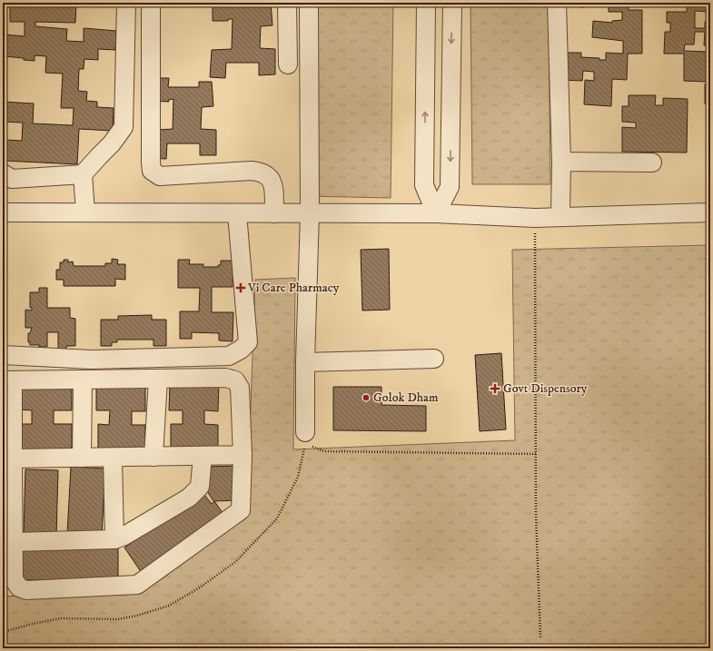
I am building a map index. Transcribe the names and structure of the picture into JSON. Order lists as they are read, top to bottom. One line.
{"places":{"health":["Vi Care Pharmacy","Govt Dispensory"],"other":["Golok Dham"]}}
